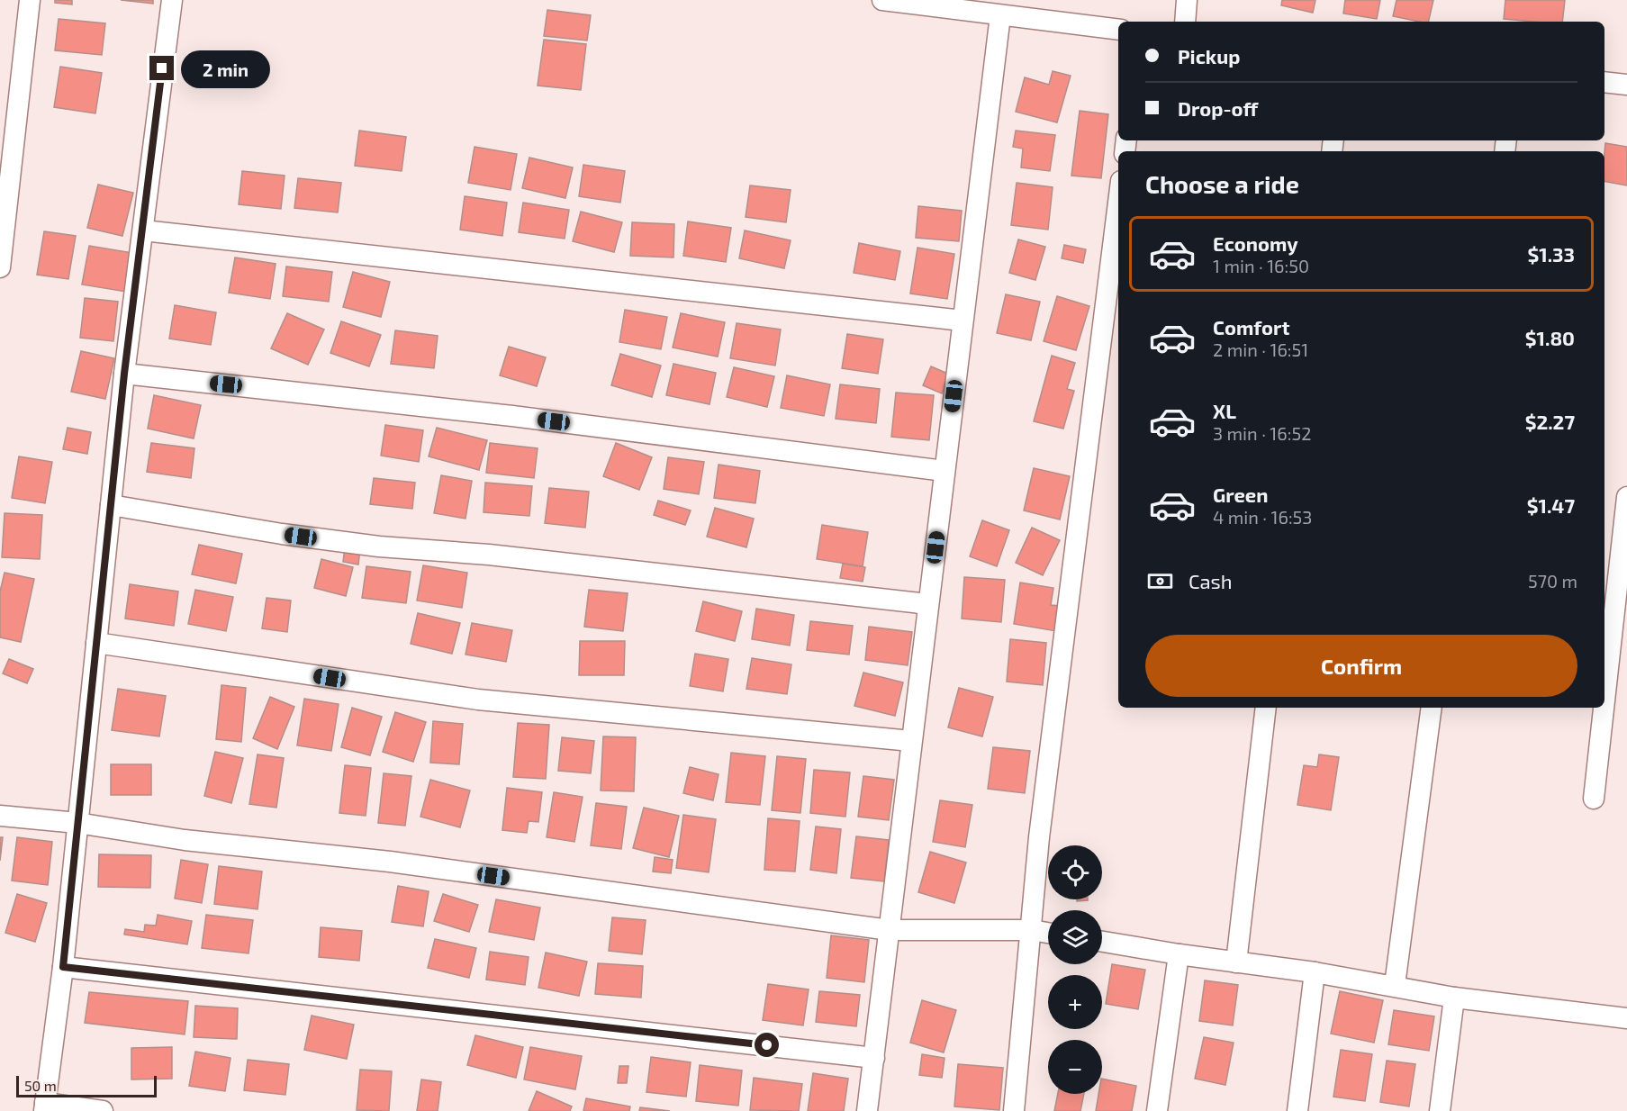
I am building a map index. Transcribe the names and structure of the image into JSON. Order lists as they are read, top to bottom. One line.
{"scale_bar":"50 m","page":{"banner":["Pickup","Drop-off"],"bubble":"2 min","heading":"Choose a ride","list":[{"name":"Economy","note":"1 min · 16:50","value":"$1.33"},{"name":"Comfort","note":"2 min · 16:51","value":"$1.80"},{"name":"XL","note":"3 min · 16:52","value":"$2.27"},{"name":"Green","note":"4 min · 16:53","value":"$1.47"}],"pay":["Cash","570 m"],"buttons":"Confirm","map_buttons":["+","−"],"scale":"50 m"}}
